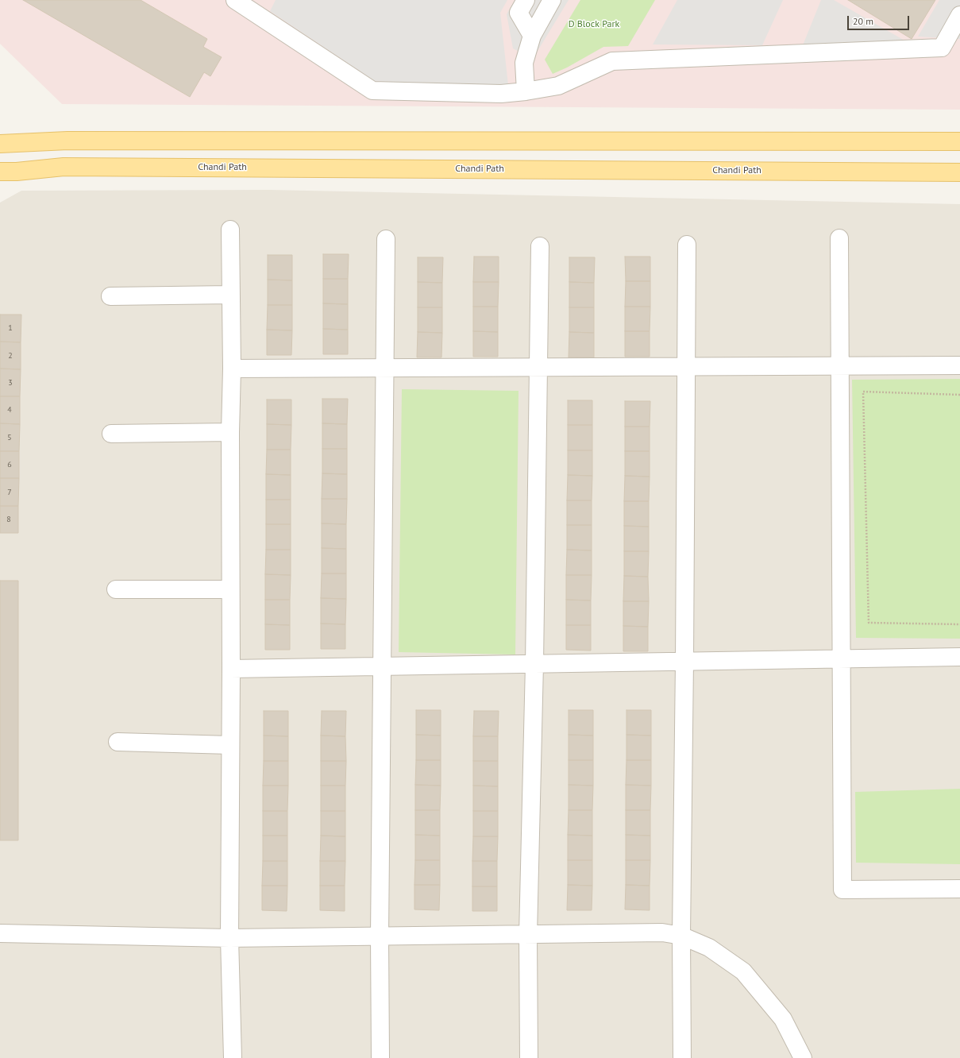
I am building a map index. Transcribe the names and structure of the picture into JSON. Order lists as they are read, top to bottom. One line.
{"streets":{"main road":["Chandi Path"]},"parks":["D Block Park"],"house_numbers":["1","2","3","4","5","6","7","8"],"scale_bar":"20 m"}
